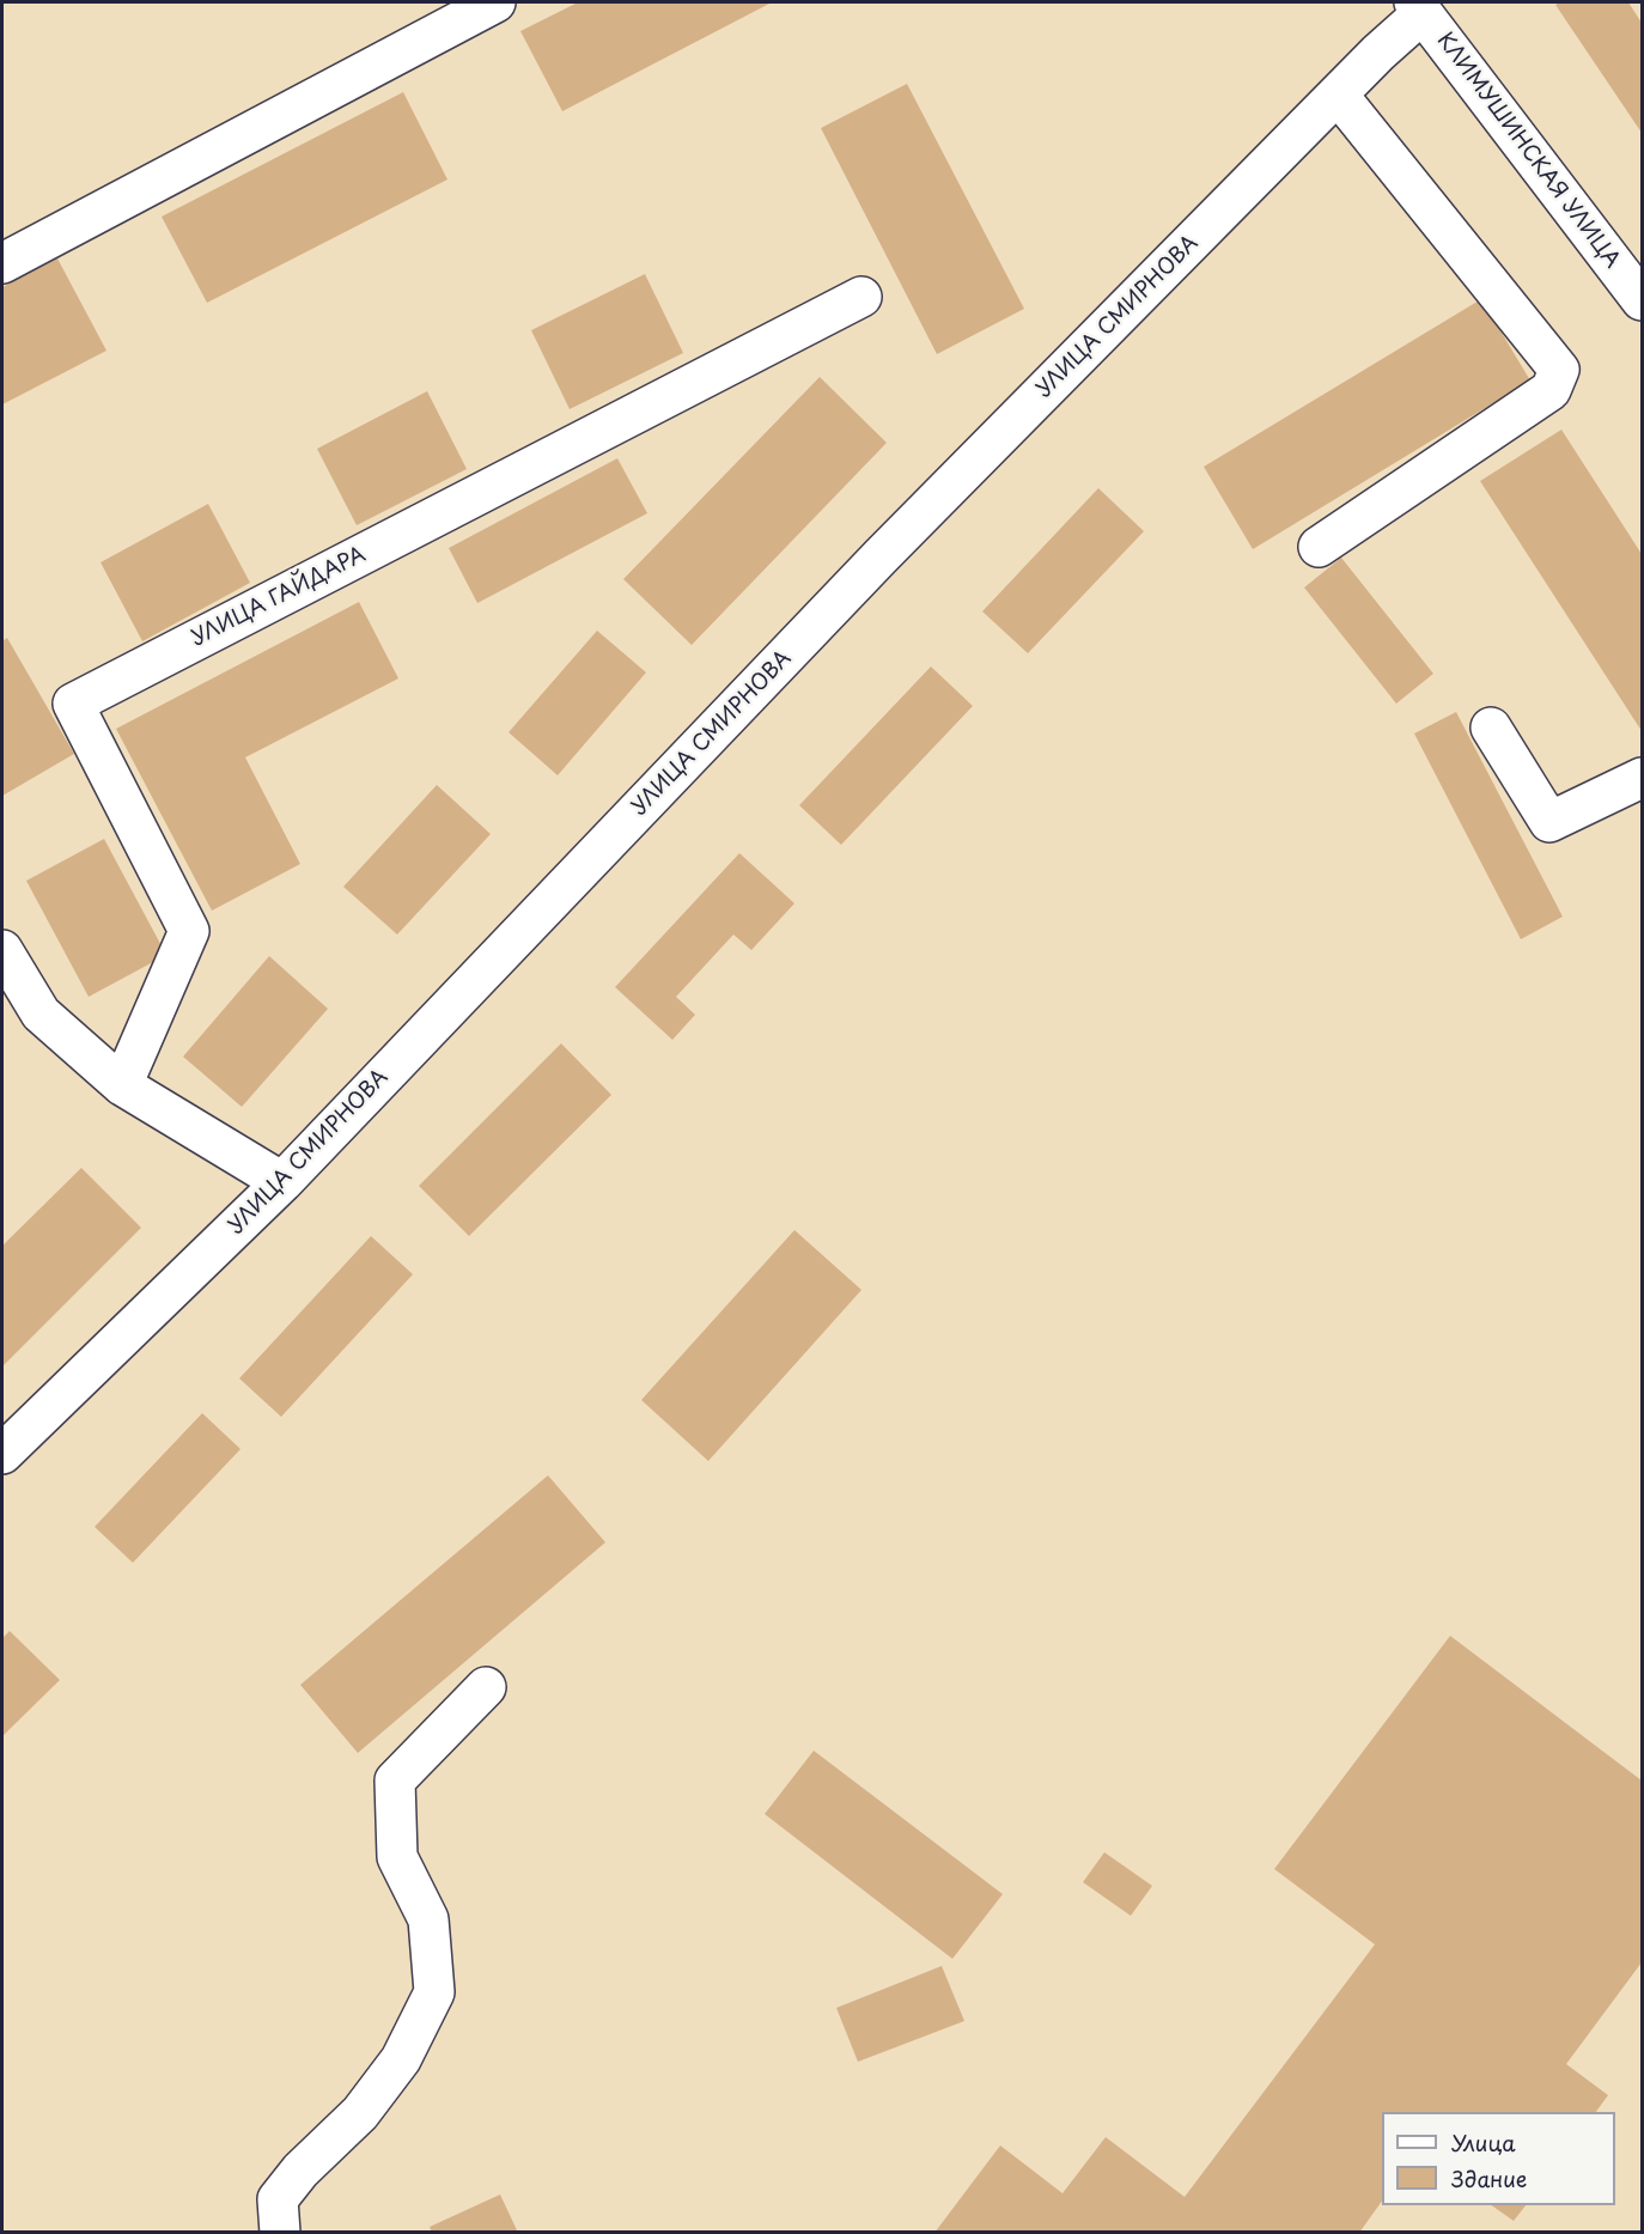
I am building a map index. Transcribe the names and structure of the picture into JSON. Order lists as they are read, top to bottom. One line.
{"streets":{"street":["КЛИМУШИНСКАЯ УЛИЦА","УЛИЦА СМИРНОВА","УЛИЦА ГАЙДАРА"]},"crossings":[["КЛИМУШИНСКАЯ УЛИЦА","УЛИЦА СМИРНОВА"]],"legend":["Улица","Здание"]}
